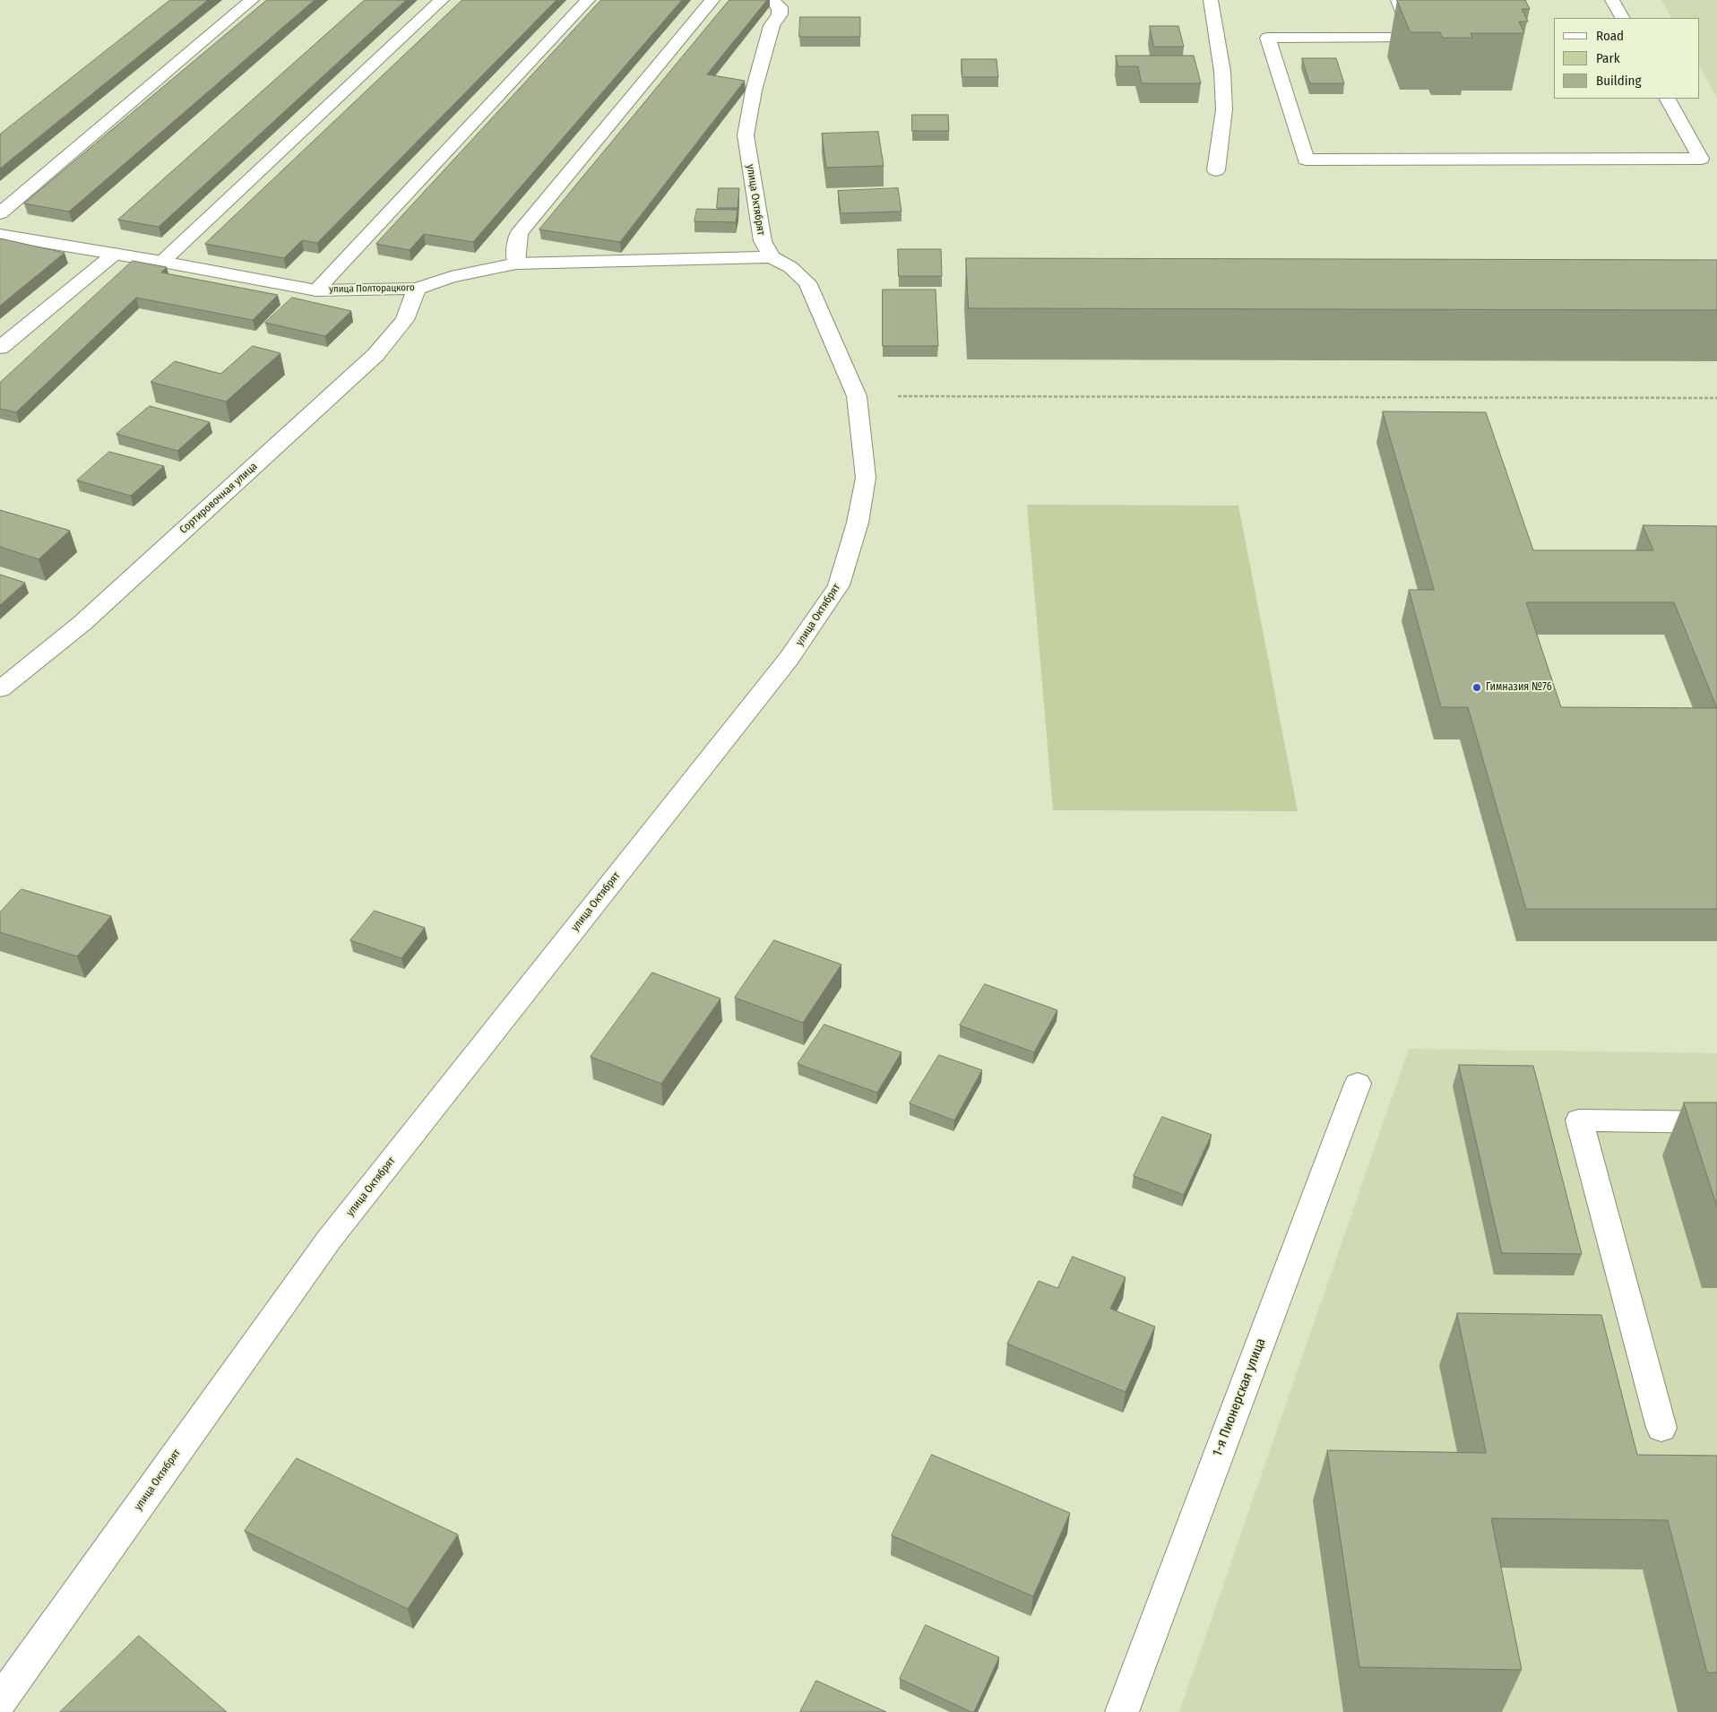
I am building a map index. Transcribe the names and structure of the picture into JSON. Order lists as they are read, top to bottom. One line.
{"streets":{"street":["улица Октябрят","улица Полторацкого","Сортировочная улица","1-я Пионерская улица"]},"crossings":[["улица Октябрят","улица Полторацкого"],["улица Полторацкого","Сортировочная улица"]],"places":["Гимназия №76"],"legend":["Road","Park","Building"]}
